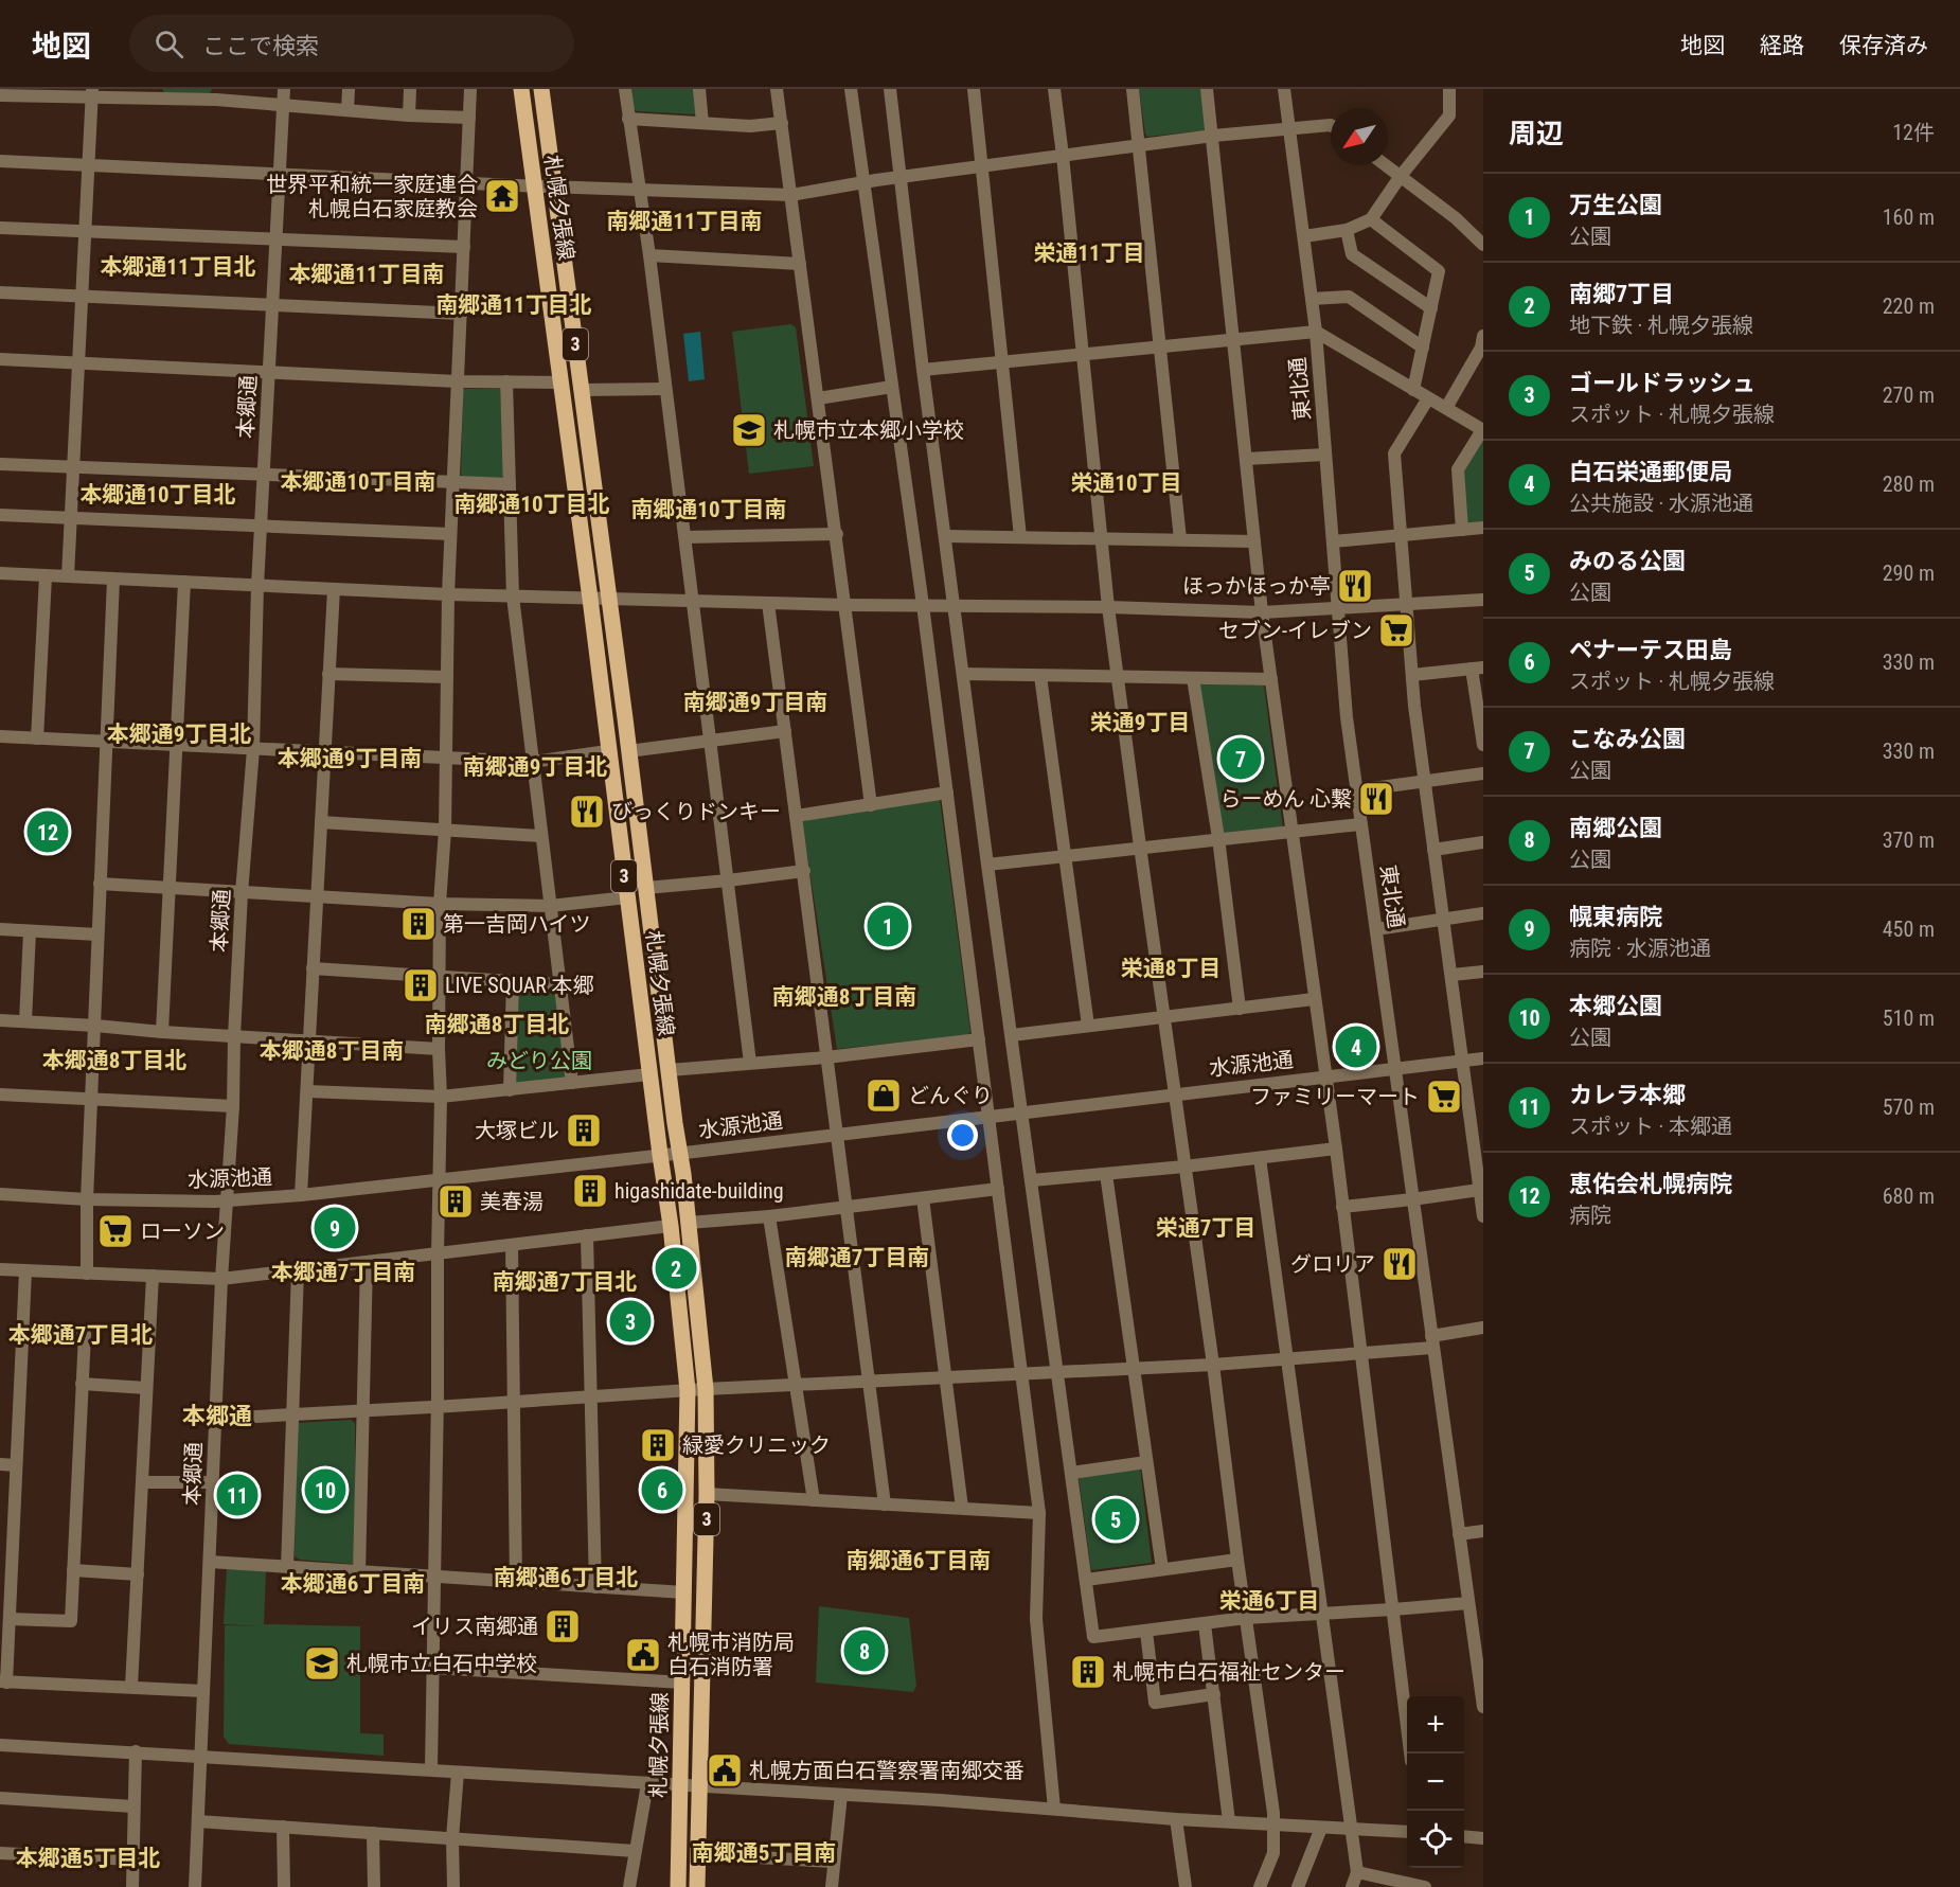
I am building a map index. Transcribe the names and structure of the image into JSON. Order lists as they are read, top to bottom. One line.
{"streets":{"main road":["札幌夕張線","3"],"street":["東北通","本郷通","水源池通"]},"crossings":[["札幌夕張線","水源池通"],["東北通","水源池通"],["本郷通","水源池通"]],"districts":["南郷通11丁目南","栄通11丁目","本郷通11丁目北","本郷通11丁目南","南郷通11丁目北","本郷通10丁目南","栄通10丁目","本郷通10丁目北","南郷通10丁目北","南郷通10丁目南","南郷通9丁目南","栄通9丁目","本郷通9丁目北","本郷通9丁目南","南郷通9丁目北","栄通8丁目","南郷通8丁目南","南郷通8丁目北","本郷通8丁目南","本郷通8丁目北","栄通7丁目","南郷通7丁目南","本郷通7丁目南","南郷通7丁目北","本郷通7丁目北","本郷通","南郷通6丁目南","南郷通6丁目北","本郷通6丁目南","栄通6丁目","南郷通5丁目南","本郷通5丁目北"],"parks":["みどり公園"],"places":{"temple":["世界平和統一家庭連合 札幌白石家庭教会"],"school or university":["札幌市立本郷小学校","札幌市立白石中学校"],"restaurant":["ほっかほっか亭","らーめん 心繋","びっくりドンキー","グロリア"],"supermarket":["セブン-イレブン","ファミリーマート","ローソン"],"building":["第一吉岡ハイツ","LIVE SQUAR 本郷","大塚ビル","higashidate-building","美春湯","緑愛クリニック","イリス南郷通","札幌市白石福祉センター"],"shop":["どんぐり"],"public building":["札幌市消防局 白石消防署","札幌方面白石警察署南郷交番"]},"north":"bottom left","page":{"header":"地図","search":"ここで検索","nav":["地図","経路","保存済み"],"heading":["周辺","12件"],"list":[{"mark":"1","name":"万生公園","note":"公園","value":"160 m"},{"mark":"2","name":"南郷7丁目","note":"地下鉄 · 札幌夕張線","value":"220 m"},{"mark":"3","name":"ゴールドラッシュ","note":"スポット · 札幌夕張線","value":"270 m"},{"mark":"4","name":"白石栄通郵便局","note":"公共施設 · 水源池通","value":"280 m"},{"mark":"5","name":"みのる公園","note":"公園","value":"290 m"},{"mark":"6","name":"ペナーテス田島","note":"スポット · 札幌夕張線","value":"330 m"},{"mark":"7","name":"こなみ公園","note":"公園","value":"330 m"},{"mark":"8","name":"南郷公園","note":"公園","value":"370 m"},{"mark":"9","name":"幌東病院","note":"病院 · 水源池通","value":"450 m"},{"mark":"10","name":"本郷公園","note":"公園","value":"510 m"},{"mark":"11","name":"カレラ本郷","note":"スポット · 本郷通","value":"570 m"},{"mark":"12","name":"恵佑会札幌病院","note":"病院","value":"680 m"}],"pins":["7","12","1","4","9","2","3","6","10","11","5","8"],"map_buttons":["+","−"]}}
